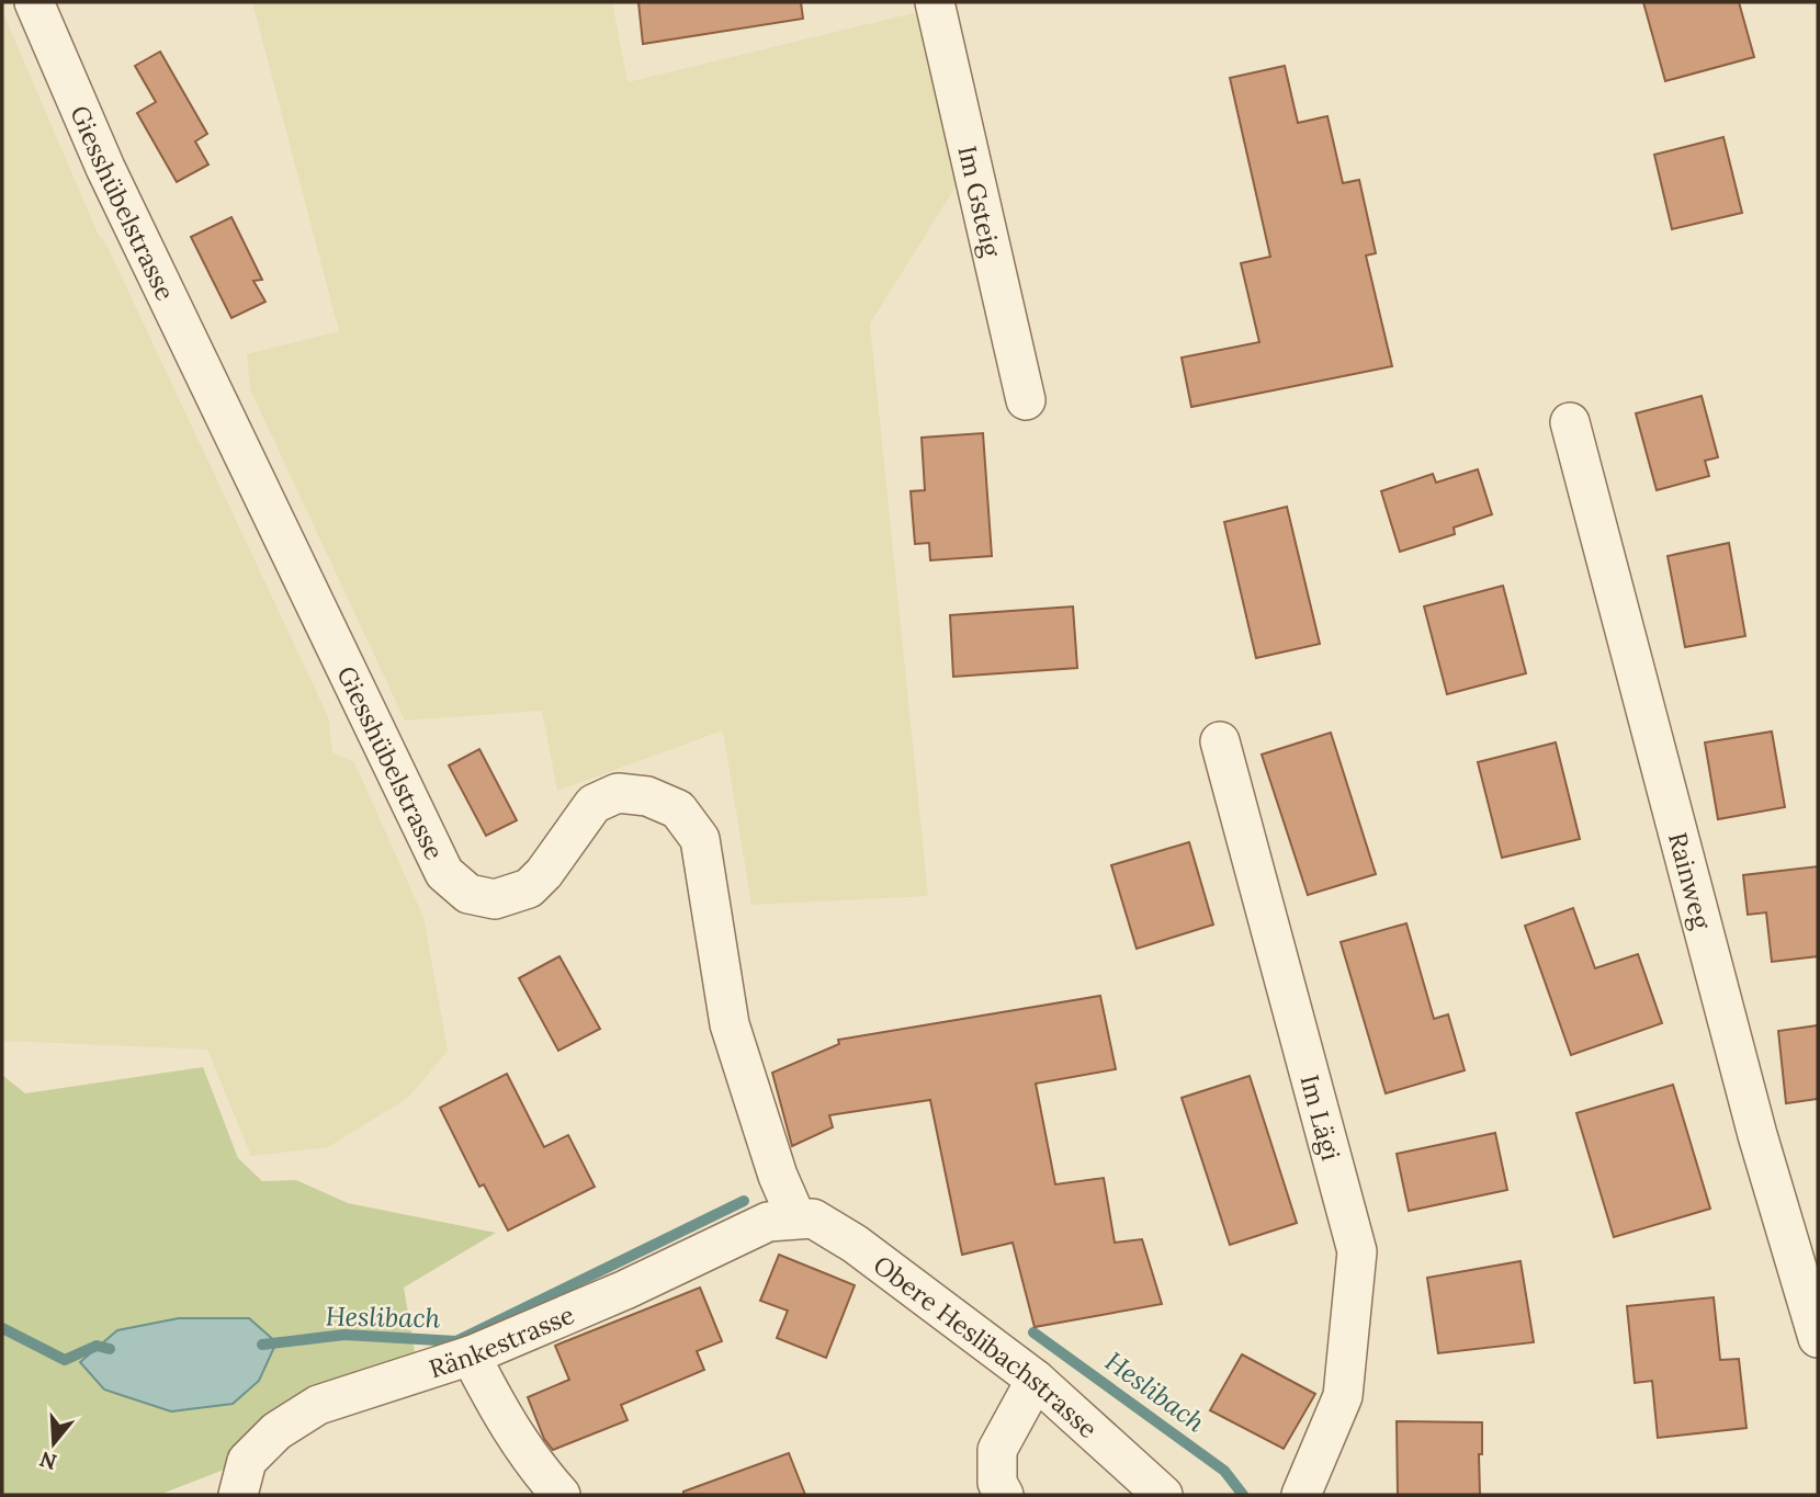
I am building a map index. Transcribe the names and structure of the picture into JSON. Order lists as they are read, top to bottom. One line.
{"streets":{"street":["Im Gsteig","Giesshübelstrasse","Rainweg","Im Lägi","Ränkestrasse","Obere Heslibachstrasse"]},"crossings":[["Giesshübelstrasse","Ränkestrasse"],["Giesshübelstrasse","Obere Heslibachstrasse"],["Ränkestrasse","Obere Heslibachstrasse"]],"water":["Heslibach"],"north":"bottom"}
